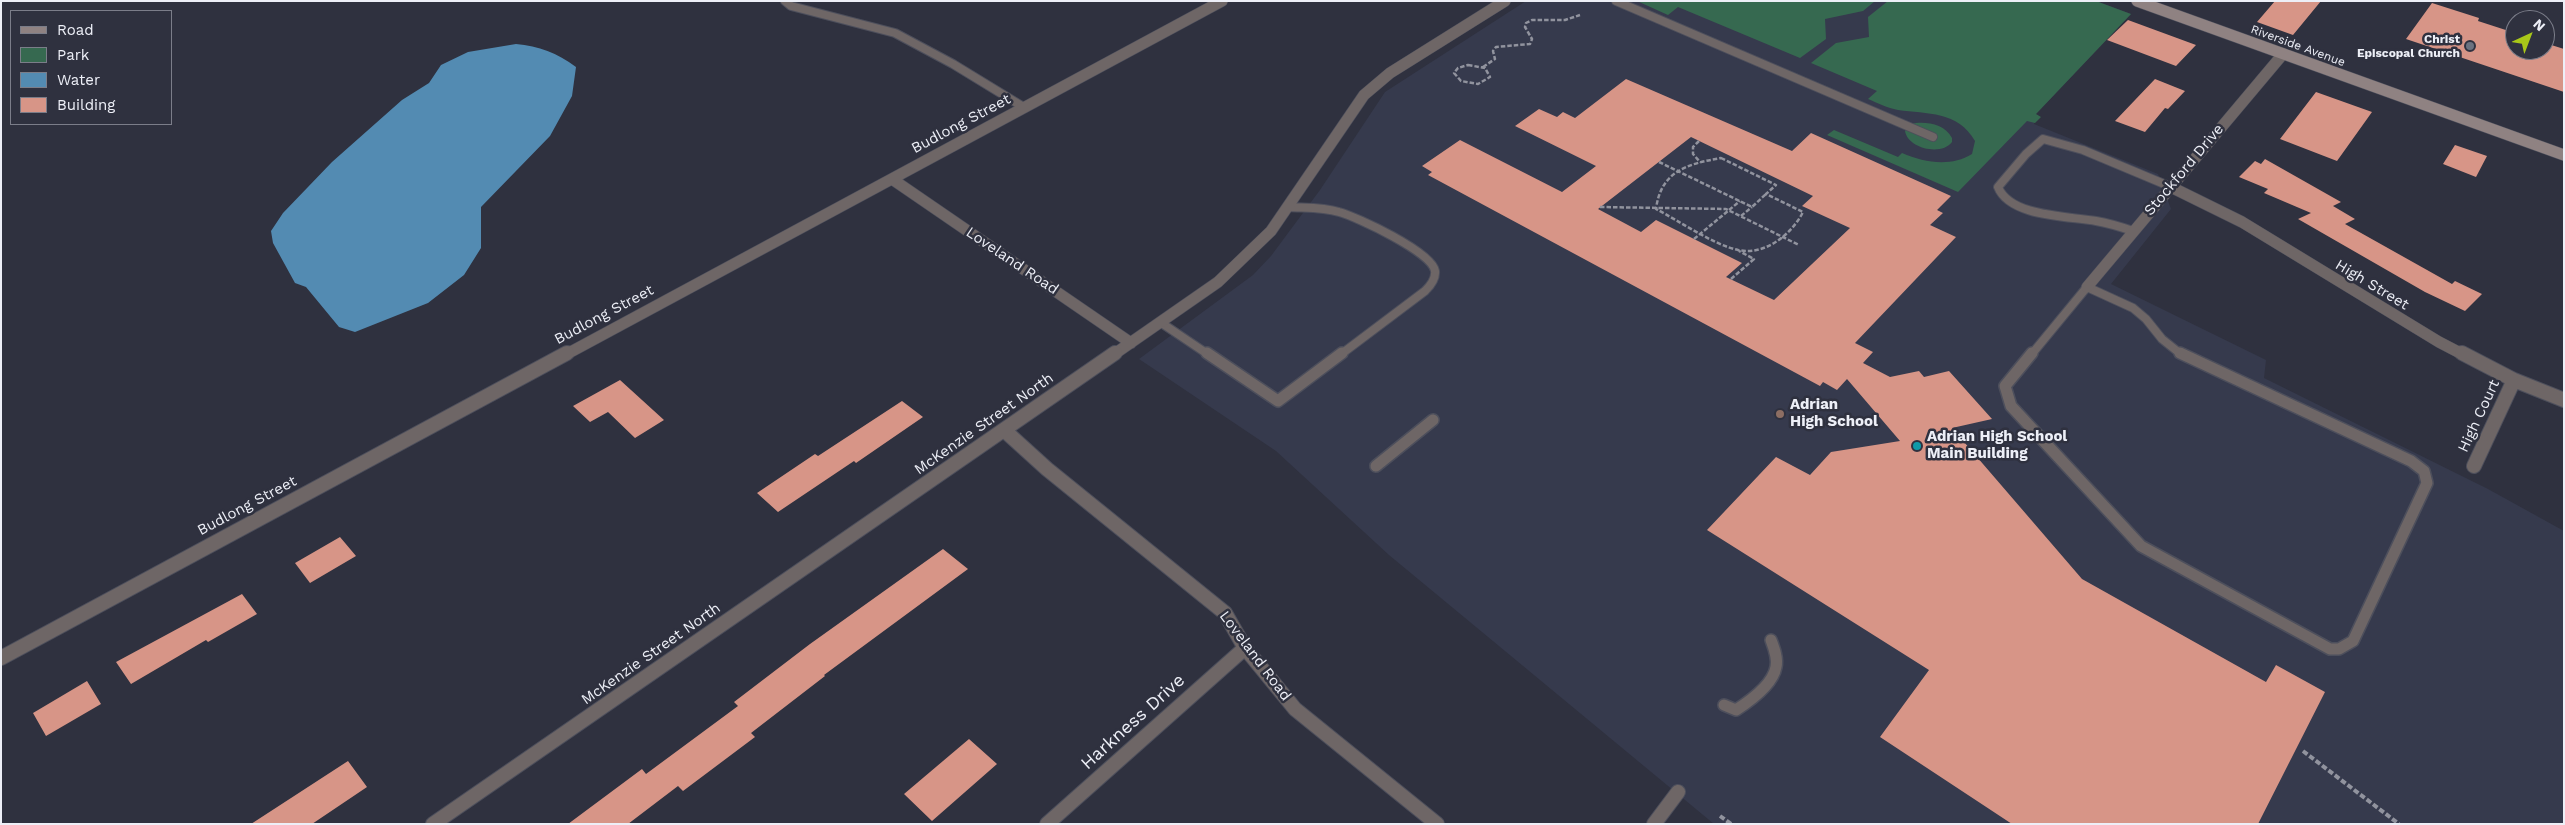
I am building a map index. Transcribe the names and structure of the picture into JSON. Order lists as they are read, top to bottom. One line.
{"streets":{"street":["Riverside Avenue","Budlong Street","Stockford Drive","Loveland Road","High Street","High Court","McKenzie Street North","Harkness Drive"]},"crossings":[["Riverside Avenue","Stockford Drive"],["Budlong Street","Loveland Road"],["Stockford Drive","High Street"],["Loveland Road","McKenzie Street North"],["Loveland Road","Harkness Drive"],["High Street","High Court"]],"places":["Christ Episcopal Church","Adrian High School","Adrian High School Main Building"],"legend":["Road","Park","Water","Building"],"north":"top right"}
